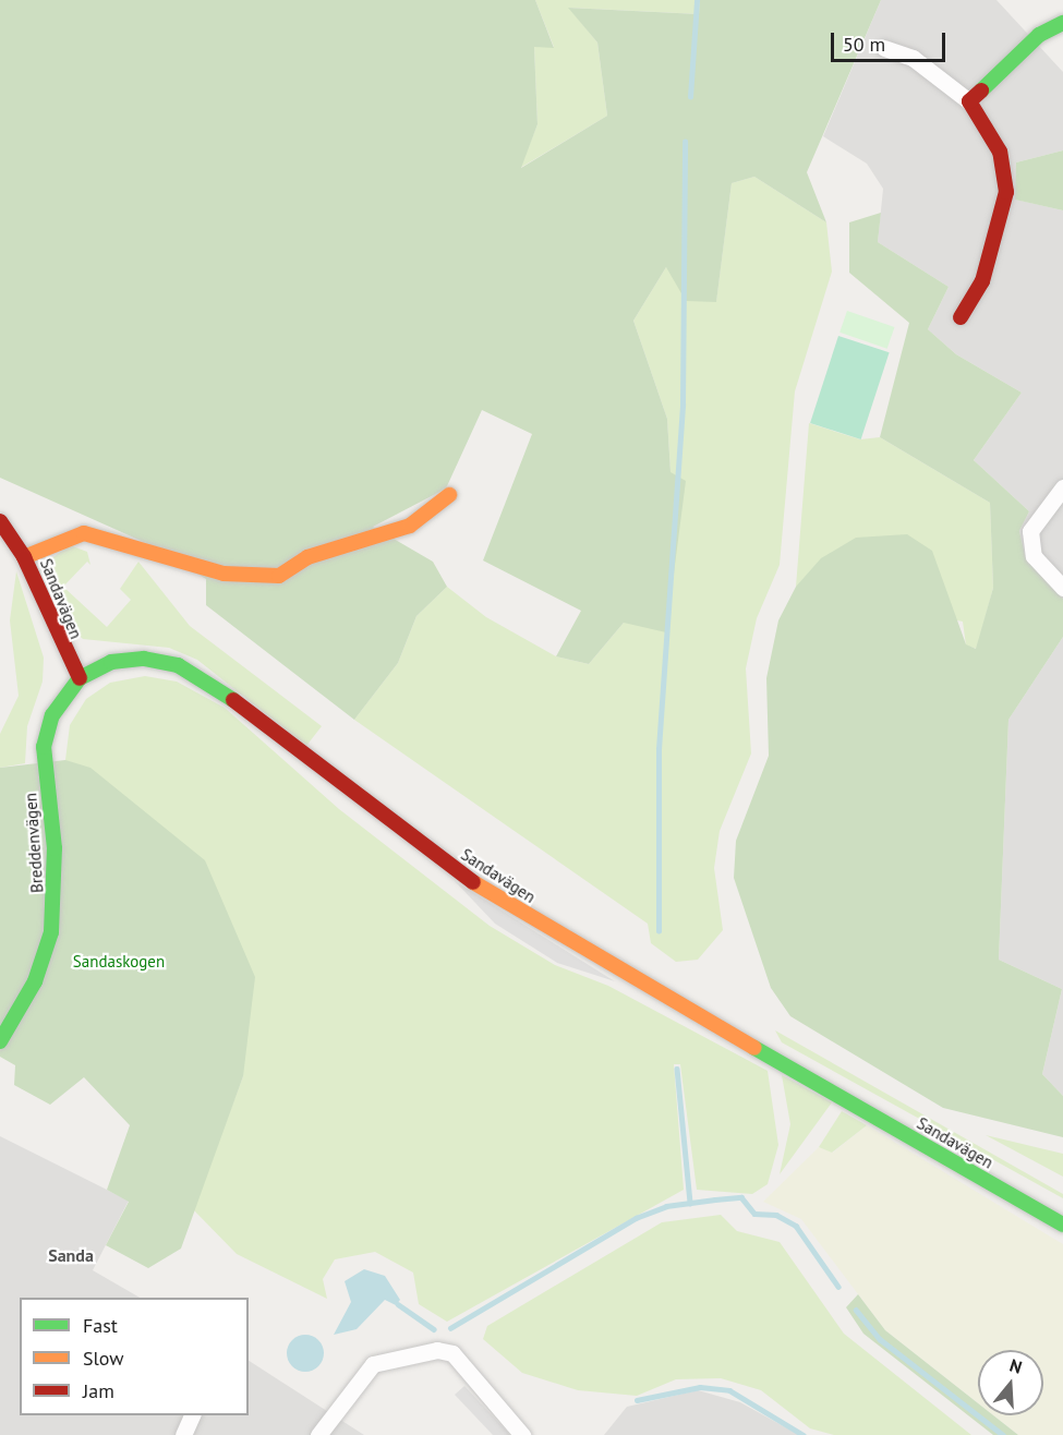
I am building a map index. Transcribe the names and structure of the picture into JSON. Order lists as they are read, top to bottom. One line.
{"streets":{"street":["Sandavägen","Breddenvägen"]},"crossings":[["Sandavägen","Breddenvägen"]],"districts":["Sanda"],"parks":["Sandaskogen"],"legend":["Fast","Slow","Jam"],"scale_bar":"50 m","north":"top"}
